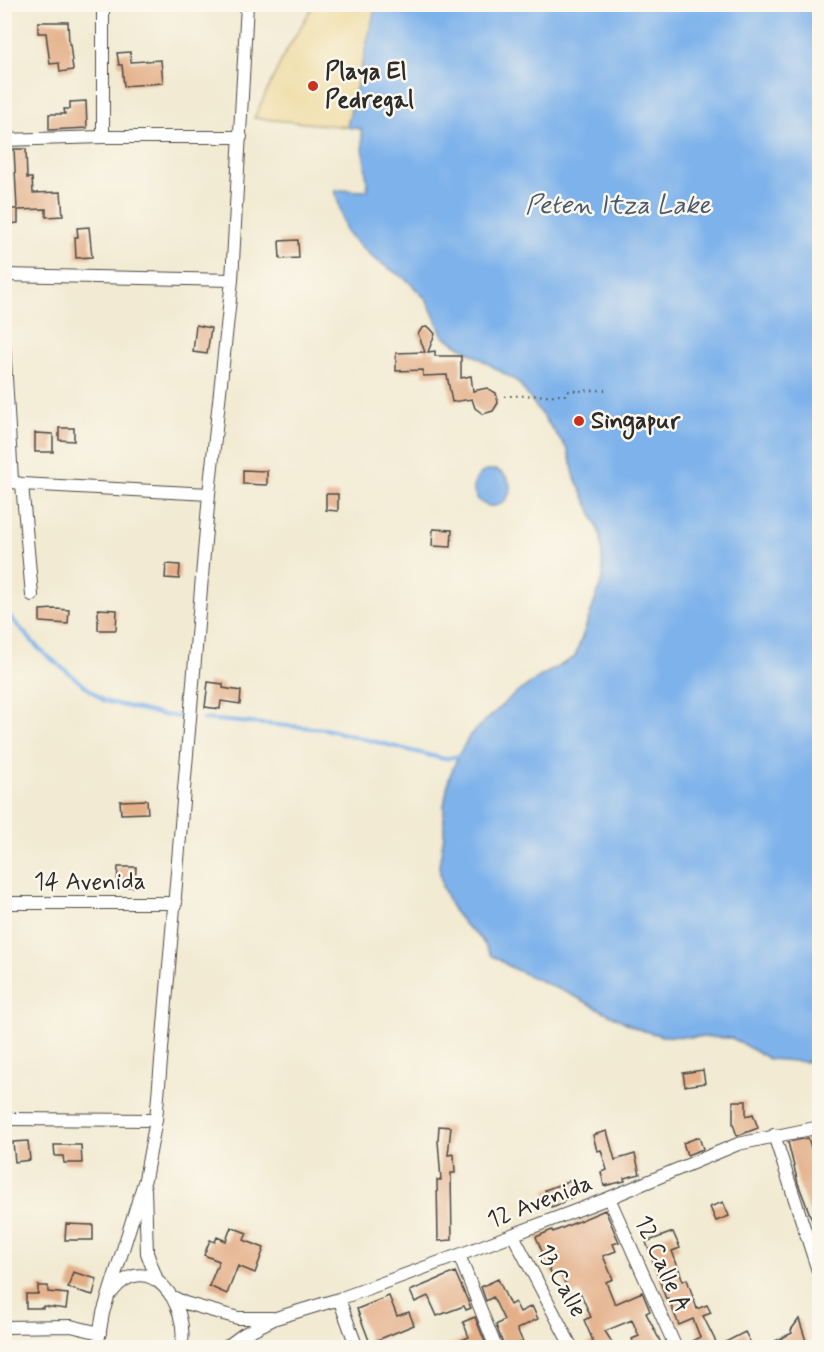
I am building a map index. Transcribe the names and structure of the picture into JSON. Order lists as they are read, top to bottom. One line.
{"streets":{"street":["14 Avenida","12 Avenida","12 Calle A","13 Calle"]},"crossings":[["12 Avenida","12 Calle A"],["12 Avenida","13 Calle"]],"water":["Peten Itza Lake"],"places":["Playa El Pedregal","Singapur"]}
